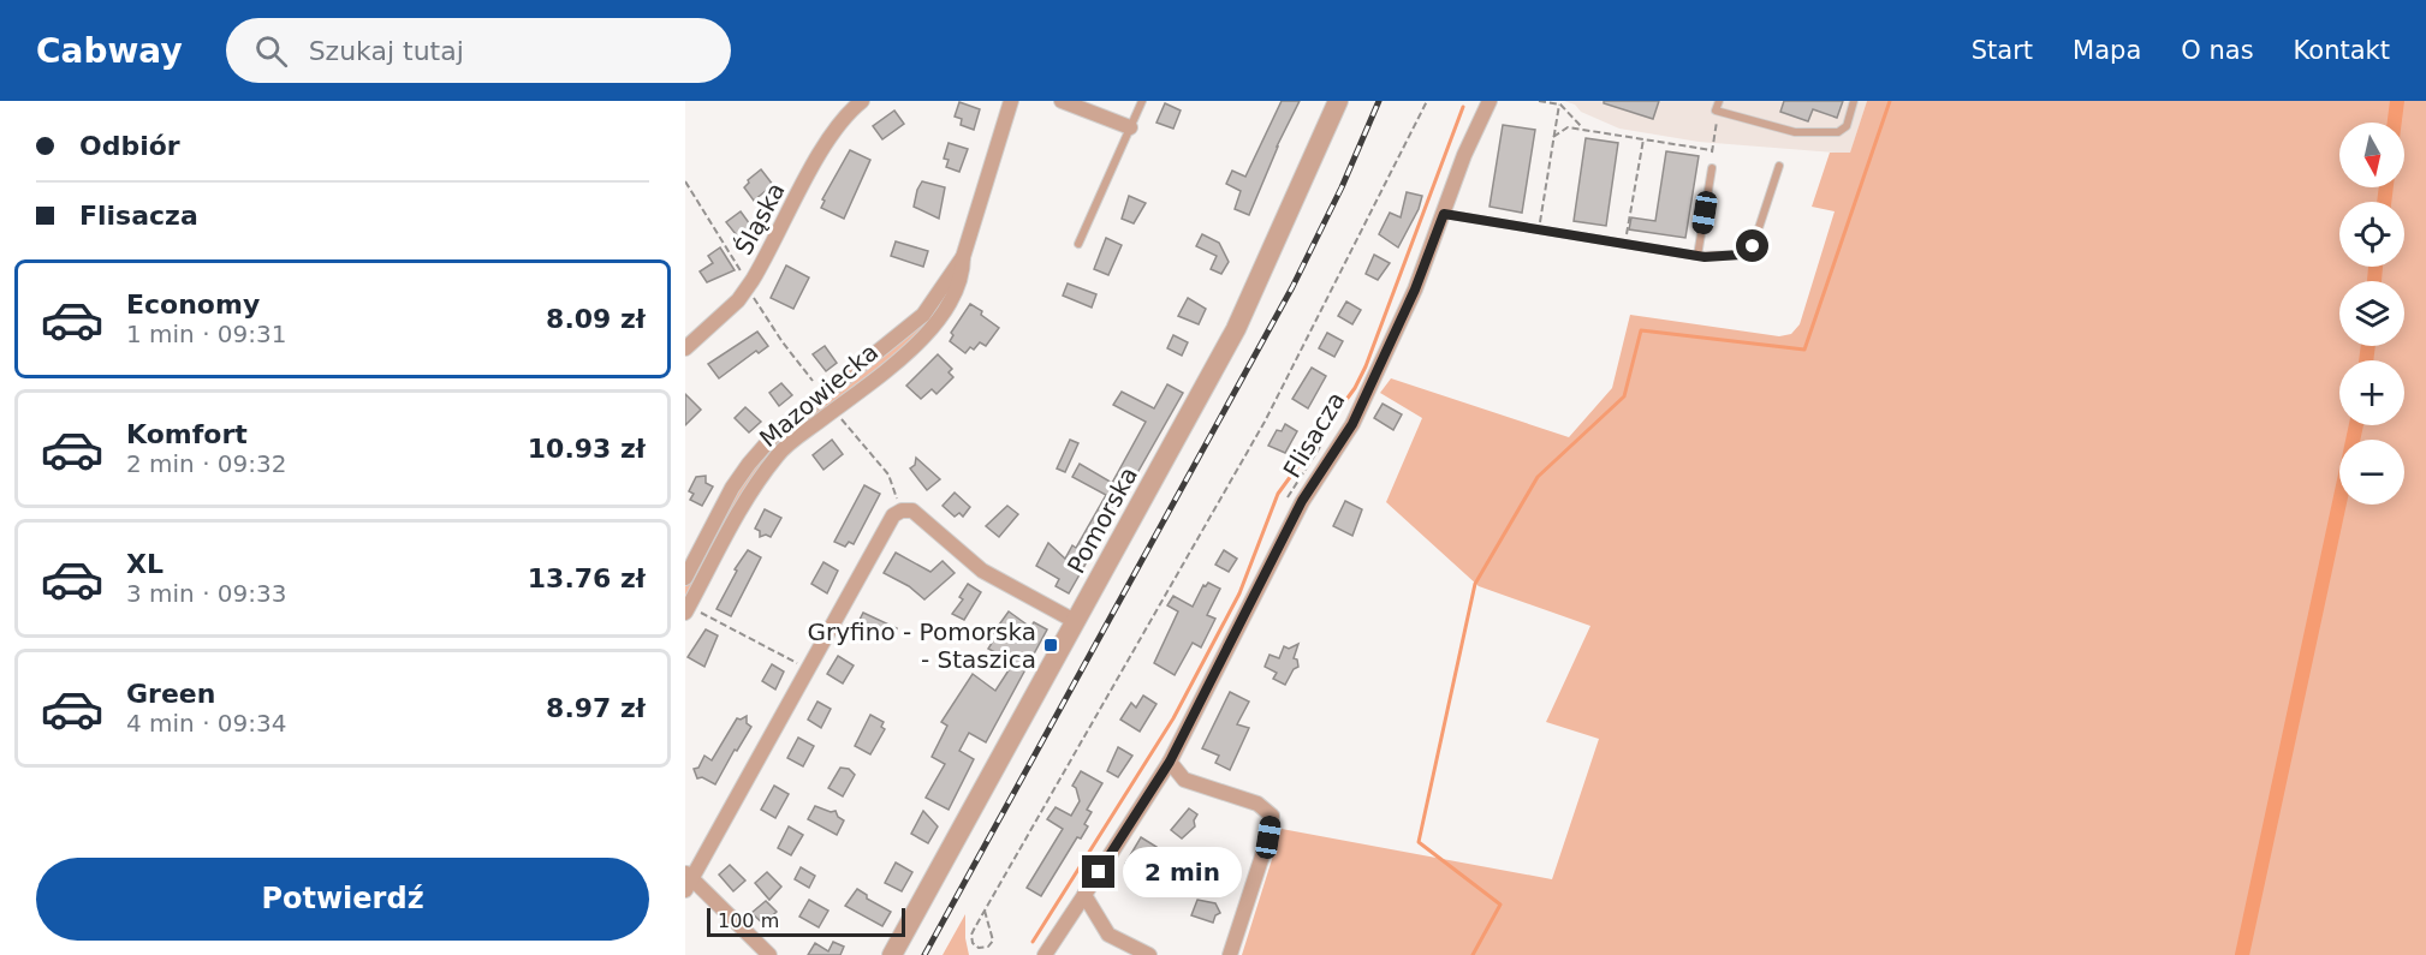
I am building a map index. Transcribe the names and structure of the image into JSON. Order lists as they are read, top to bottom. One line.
{"streets":{"street":["Śląska","Mazowiecka","Flisacza","Pomorska"]},"places":{"transit":["Gryfino - Pomorska - Staszica"]},"scale_bar":"100 m","north":"bottom","page":{"header":"Cabway","search":"Szukaj tutaj","nav":["Start","Mapa","O nas","Kontakt"],"banner":["Odbiór","Flisacza"],"map_buttons":["+","−"],"list":[{"name":"Economy","note":"1 min · 09:31","value":"8.09 zł"},{"name":"Komfort","note":"2 min · 09:32","value":"10.93 zł"},{"name":"XL","note":"3 min · 09:33","value":"13.76 zł"},{"name":"Green","note":"4 min · 09:34","value":"8.97 zł"}],"buttons":"Potwierdź","bubble":"2 min","scale":"100 m"}}
